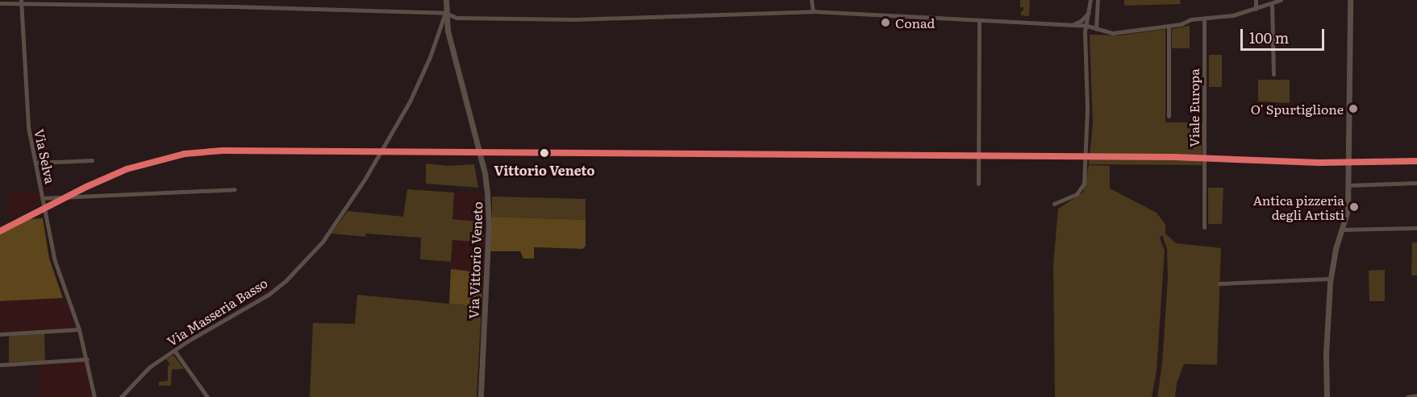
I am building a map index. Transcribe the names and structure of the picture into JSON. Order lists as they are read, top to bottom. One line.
{"streets":{"street":["Viale Europa","Via Selva","Via Vittorio Veneto","Via Masseria Basso"]},"crossings":[["Via Vittorio Veneto","Via Masseria Basso"]],"places":["Conad","O' Spurtiglione","Vittorio Veneto","Antica pizzeria degli Artisti"],"scale_bar":"100 m"}
